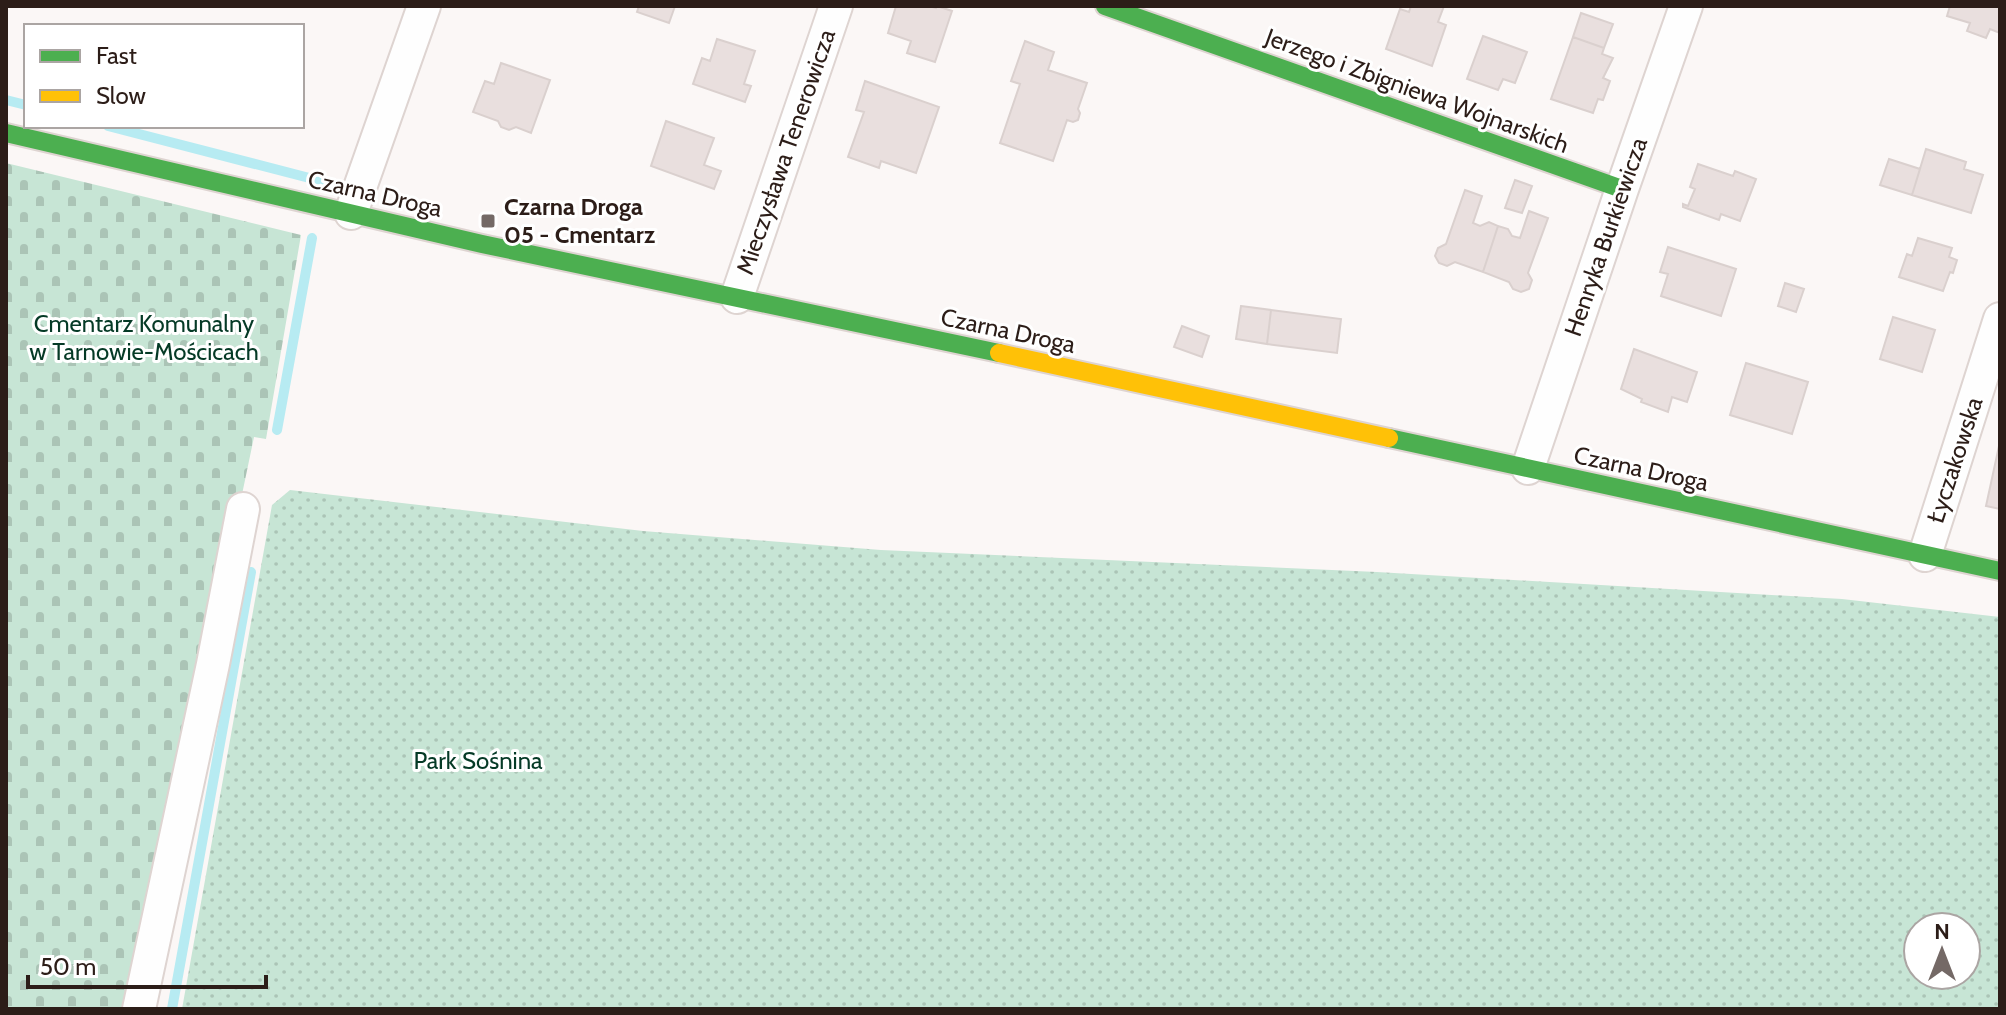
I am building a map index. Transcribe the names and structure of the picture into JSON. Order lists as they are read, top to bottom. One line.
{"streets":{"street":["Jerzego i Zbigniewa Wojnarskich","Mieczysława Tenerowicza","Czarna Droga","Henryka Burkiewicza","Łyczakowska"]},"crossings":[["Jerzego i Zbigniewa Wojnarskich","Henryka Burkiewicza"],["Mieczysława Tenerowicza","Czarna Droga"],["Czarna Droga","Henryka Burkiewicza"],["Czarna Droga","Łyczakowska"]],"parks":["Cmentarz Komunalny w Tarnowie-Mościcach","Park Sośnina"],"places":{"transit":["Czarna Droga 05 - Cmentarz"]},"legend":["Fast","Slow"],"scale_bar":"50 m","north":"top"}
